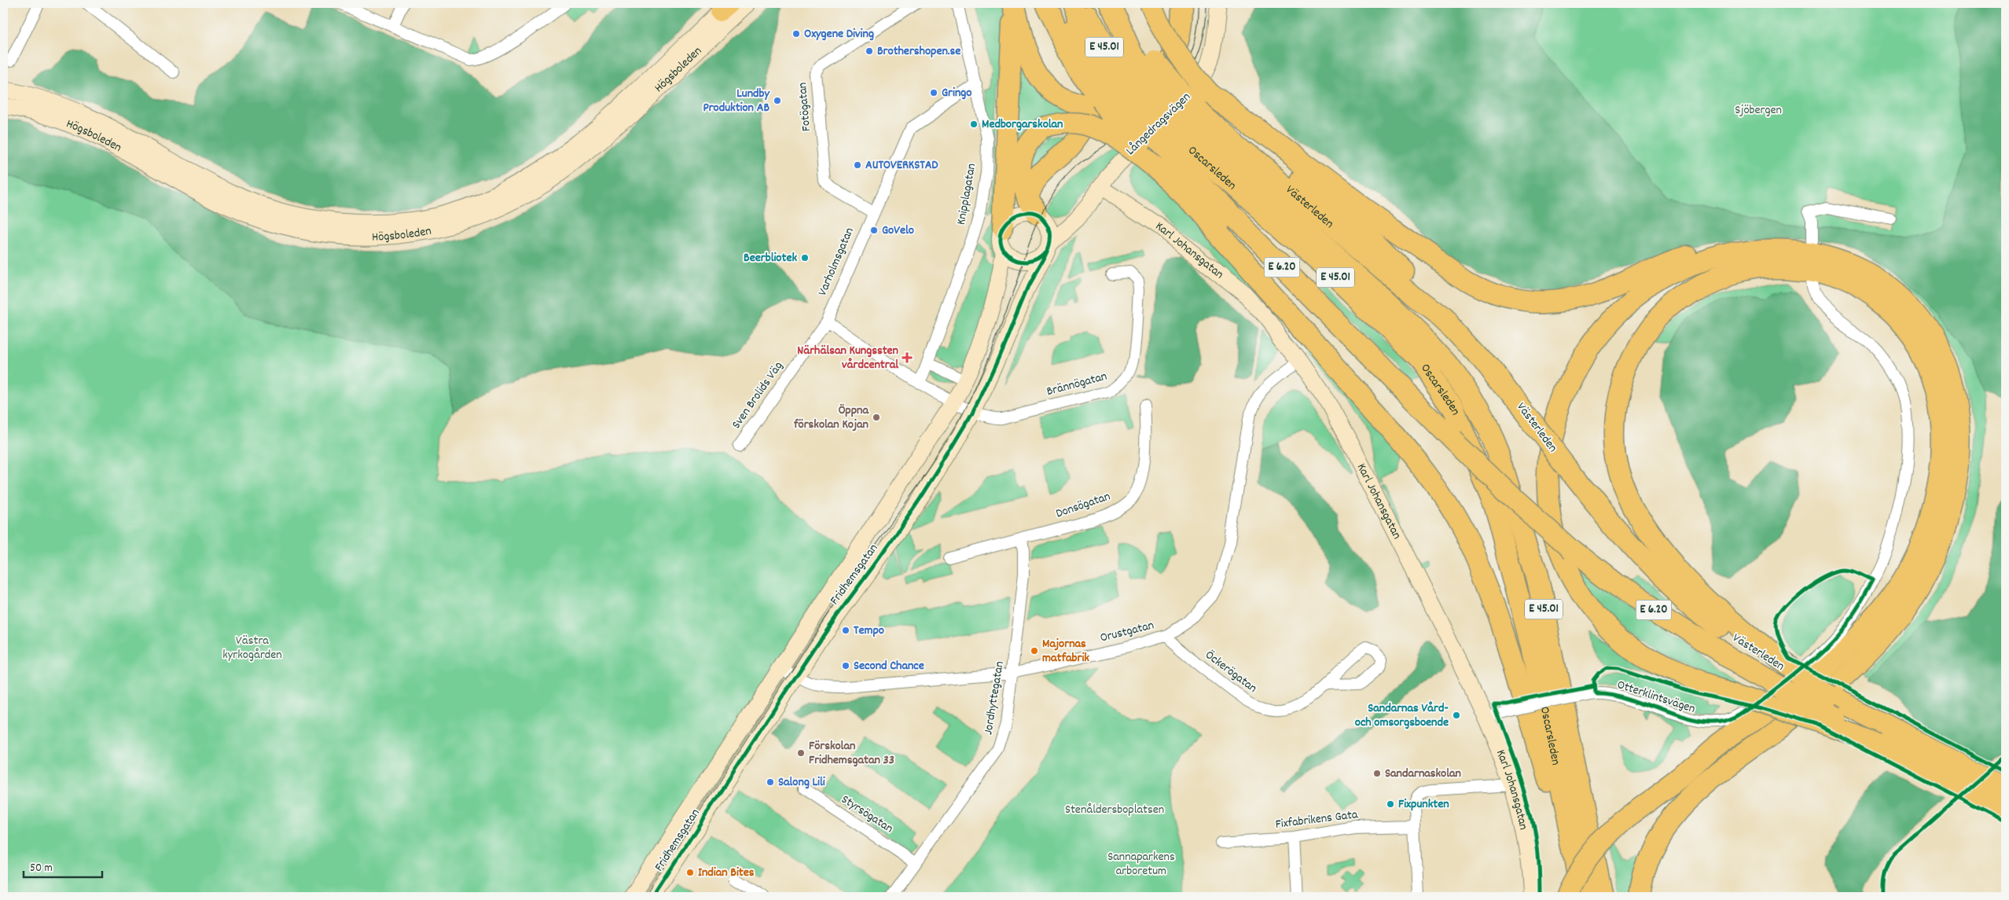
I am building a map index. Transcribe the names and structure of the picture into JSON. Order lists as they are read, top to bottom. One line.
{"streets":{"highway":["E 45.01","Oscarsleden","Västerleden","E 6.20"],"street":["Högsboleden","Fotögatan","Långedragsvägen","Knipplagatan","Karl Johansgatan","Varholmsgatan","Brännögatan","Sven Brolids Väg","Donsögatan","Fridhemsgatan","Orustgatan","Öckerögatan","Otterklintsvägen","Jordhyttegatan","Styrsögatan","Fixfabrikens Gata"]},"crossings":[["Fotögatan","Varholmsgatan"],["Långedragsvägen","Karl Johansgatan"],["Långedragsvägen","Fridhemsgatan"],["Oscarsleden","Västerleden"],["Oscarsleden","E 6.20"],["Knipplagatan","Varholmsgatan"],["Västerleden","E 6.20"],["Karl Johansgatan","Orustgatan"],["Karl Johansgatan","Otterklintsvägen"],["Varholmsgatan","Sven Brolids Väg"],["Brännögatan","Fridhemsgatan"],["Donsögatan","Jordhyttegatan"],["Fridhemsgatan","Orustgatan"],["Orustgatan","Öckerögatan"],["Orustgatan","Jordhyttegatan"],["Jordhyttegatan","Styrsögatan"]],"parks":["Sjöbergen","Västra kyrkogården","Stenåldersboplatsen","Sannaparkens arboretum"],"places":{"other":["Oxygene Diving","Brothershopen.se","Gringo","Lundby Produktion AB","Medborgarskolan","AUTOVERKSTAD","GoVelo","Beerbliotek","Öppna förskolan Kojan","Tempo","Majornas matfabrik","Second Chance","Sandarnas Vård- och omsorgsboende","Förskolan Fridhemsgatan 33","Sandarnaskolan","Salong Lili","Fixpunkten","Indian Bites"],"health":["Närhälsan Kungssten vårdcentral"]},"scale_bar":"50 m"}
